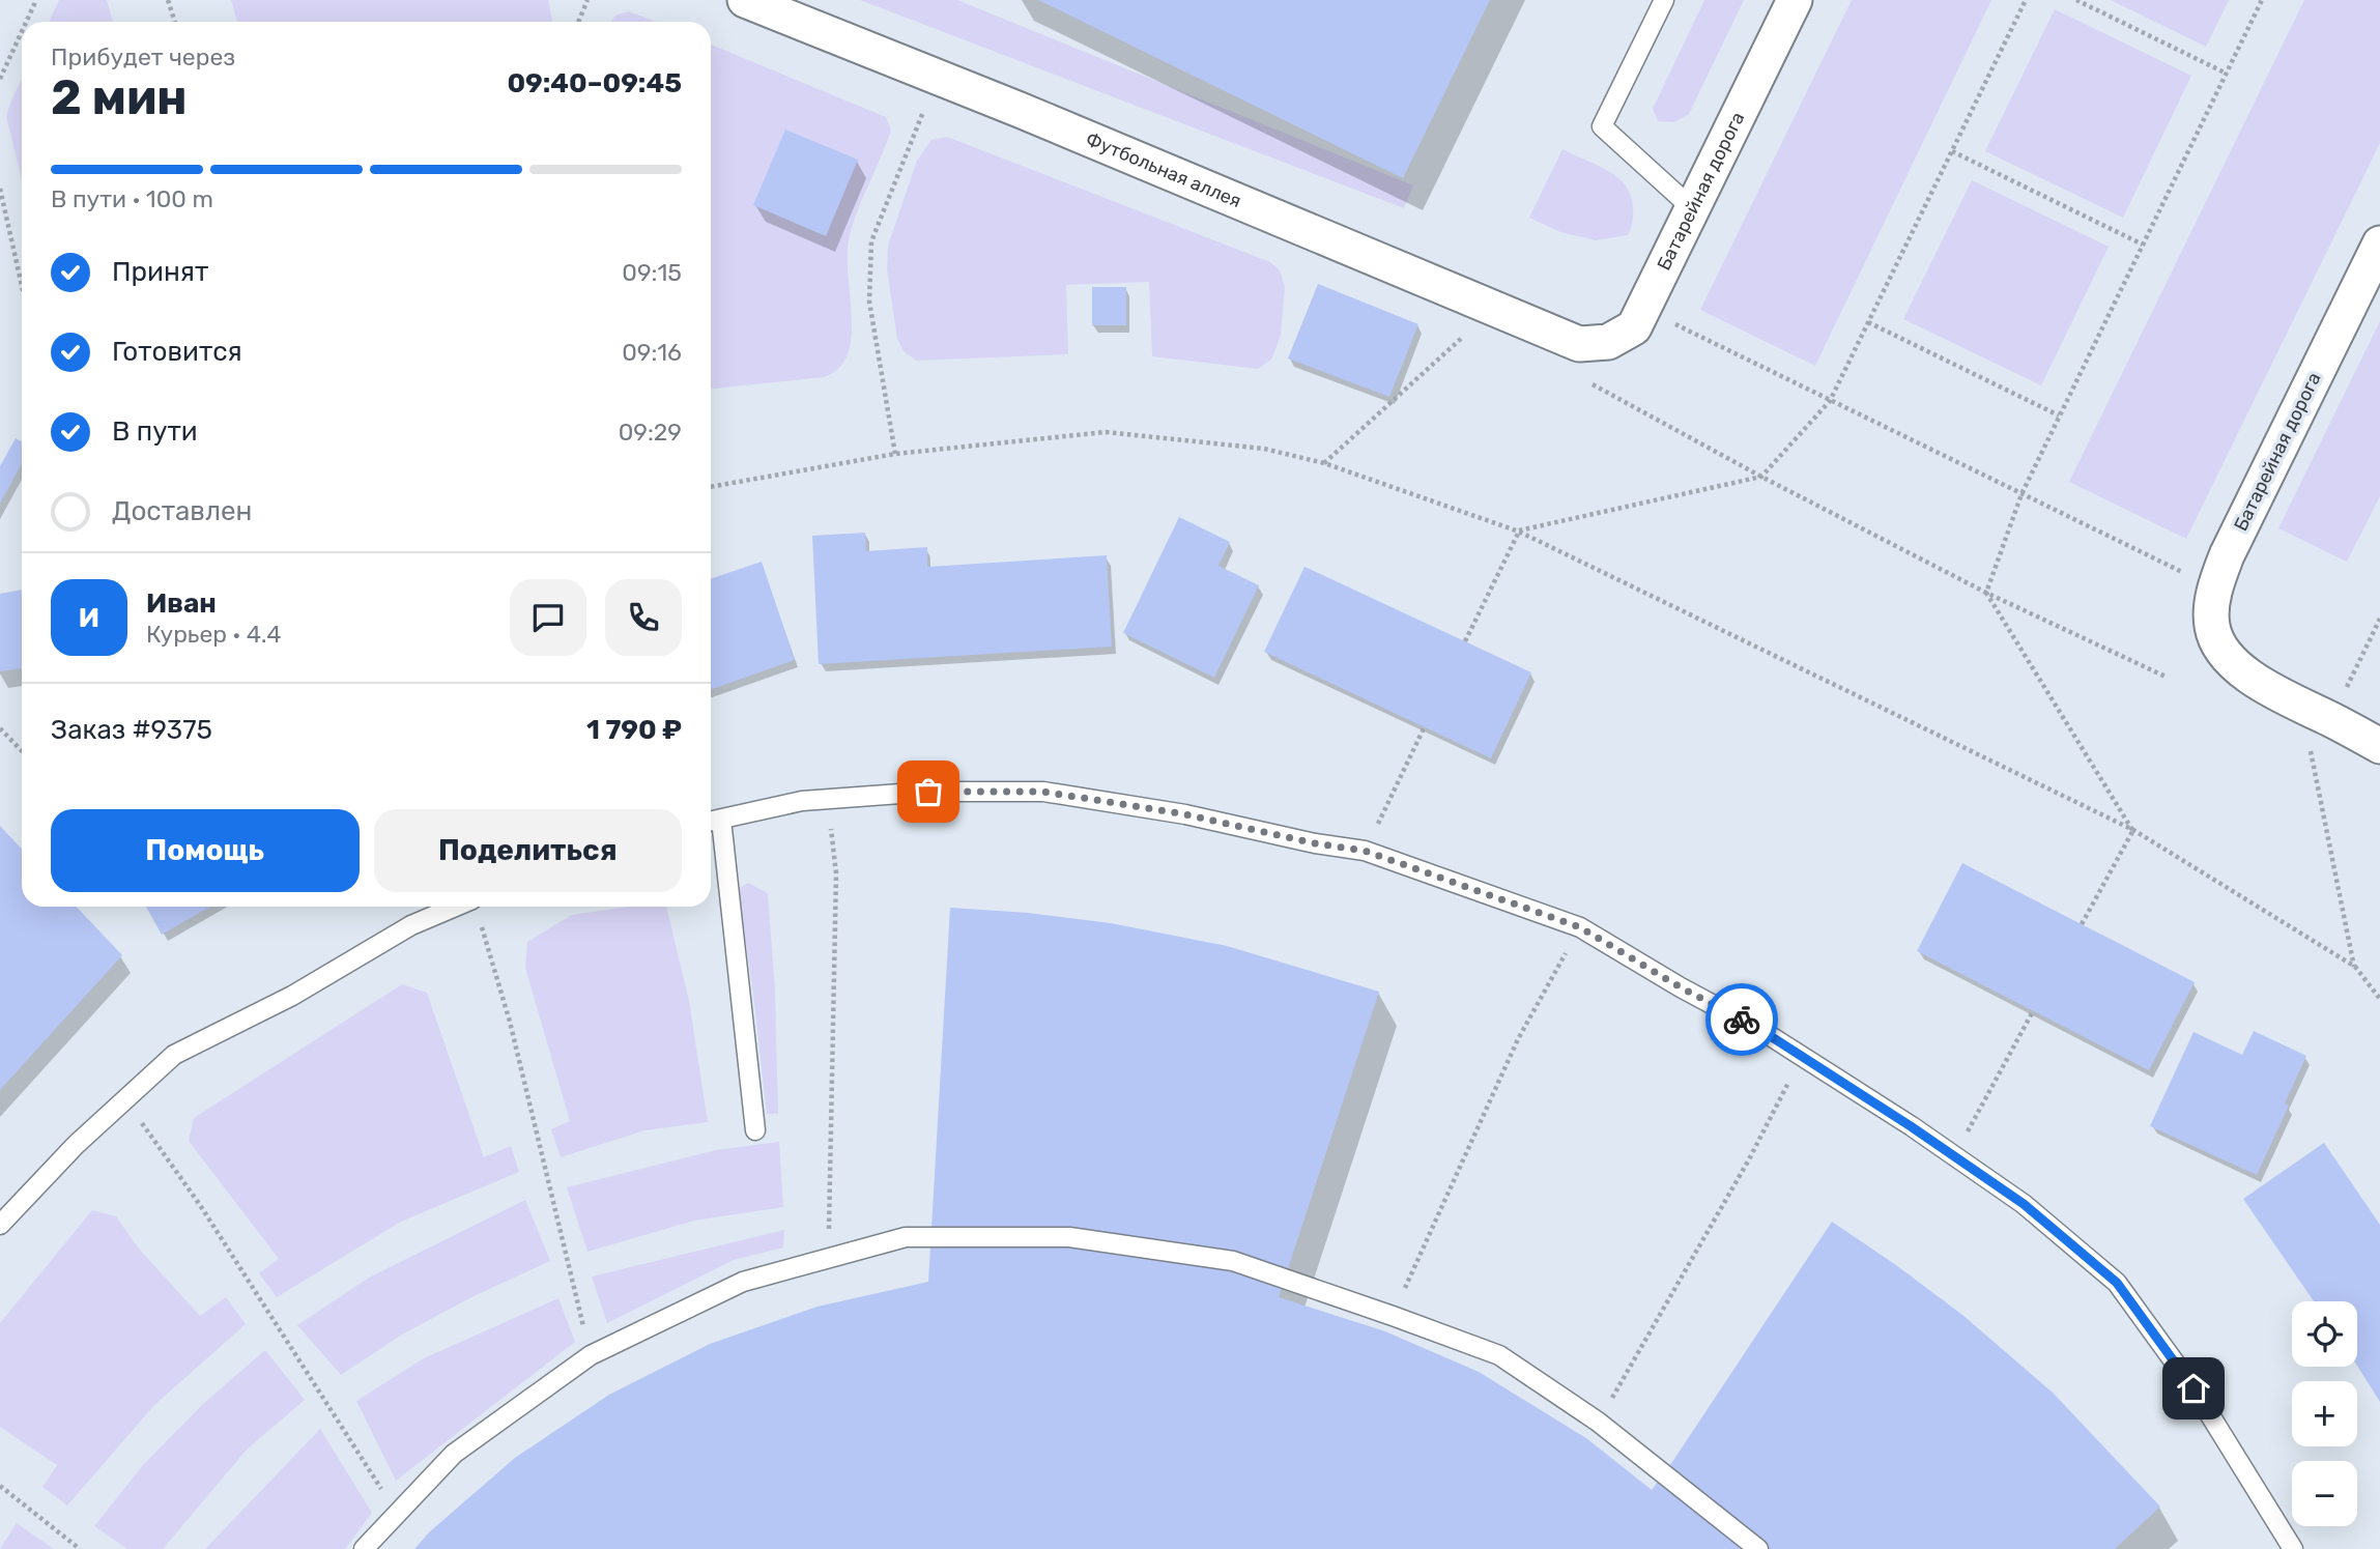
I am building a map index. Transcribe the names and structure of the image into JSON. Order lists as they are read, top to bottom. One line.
{"streets":{"street":["Футбольная аллея","Батарейная дорога"]},"crossings":[["Футбольная аллея","Батарейная дорога"]],"page":{"heading":["2 мин","Прибудет через","09:40–09:45"],"panel":["Иван","Курьер · 4.4","Заказ #9375","1 790 ₽"],"bar":"В пути · 100 m","list":[["Принят","09:15"],["Готовится","09:16"],["В пути","09:29"],"Доставлен"],"round":"И","buttons":["Помощь","Поделиться"],"map_buttons":["+","−"]}}
